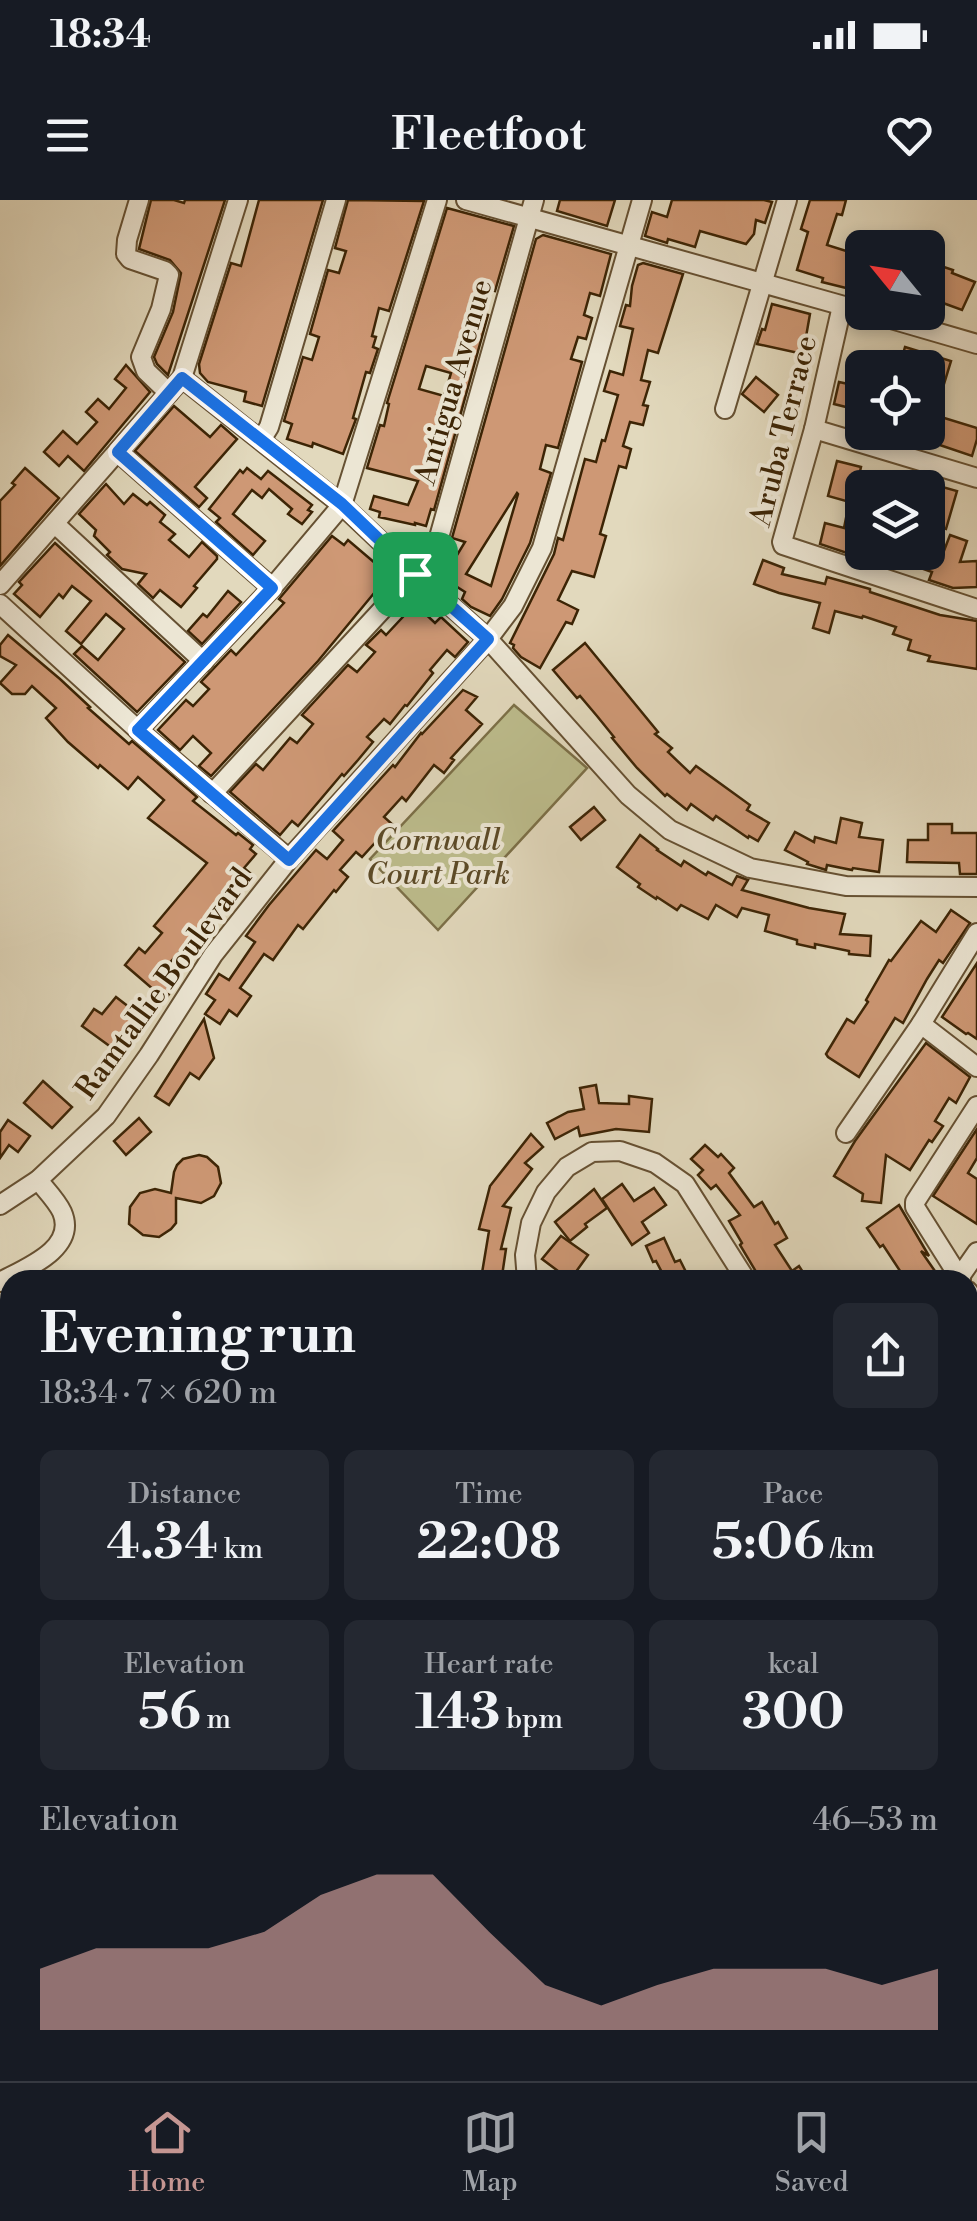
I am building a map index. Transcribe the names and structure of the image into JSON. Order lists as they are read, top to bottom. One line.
{"streets":{"street":["Antigua Avenue","Aruba Terrace","Ramtallie Boulevard"]},"parks":["Cornwall Court Park"],"north":"top left","page":{"status":"18:34","header":"Fleetfoot","heading":["Evening run","18:34 · 7 × 620 m"],"stats":[["Distance","4.34 km"],["Time","22:08"],["Pace","5:06 /km"],["Elevation","56 m"],["Heart rate","143 bpm"],["kcal","300"]],"chart":["Elevation","46–53 m"],"tabs":["Home","Map","Saved"]}}
